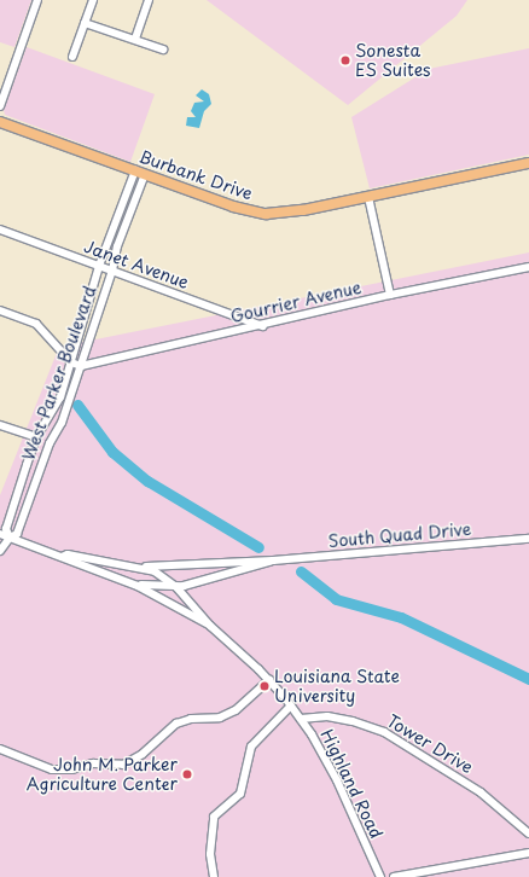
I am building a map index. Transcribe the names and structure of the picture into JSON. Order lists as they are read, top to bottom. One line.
{"streets":{"main road":["Burbank Drive"],"street":["Janet Avenue","Gourrier Avenue","West Parker Boulevard","South Quad Drive","Tower Drive","Highland Road"]},"crossings":[["Burbank Drive","West Parker Boulevard"],["Janet Avenue","Gourrier Avenue"],["Janet Avenue","West Parker Boulevard"],["Gourrier Avenue","West Parker Boulevard"],["West Parker Boulevard","Highland Road"],["South Quad Drive","Highland Road"],["Tower Drive","Highland Road"]],"places":["Sonesta ES Suites","Louisiana State University","John M. Parker Agriculture Center"]}
